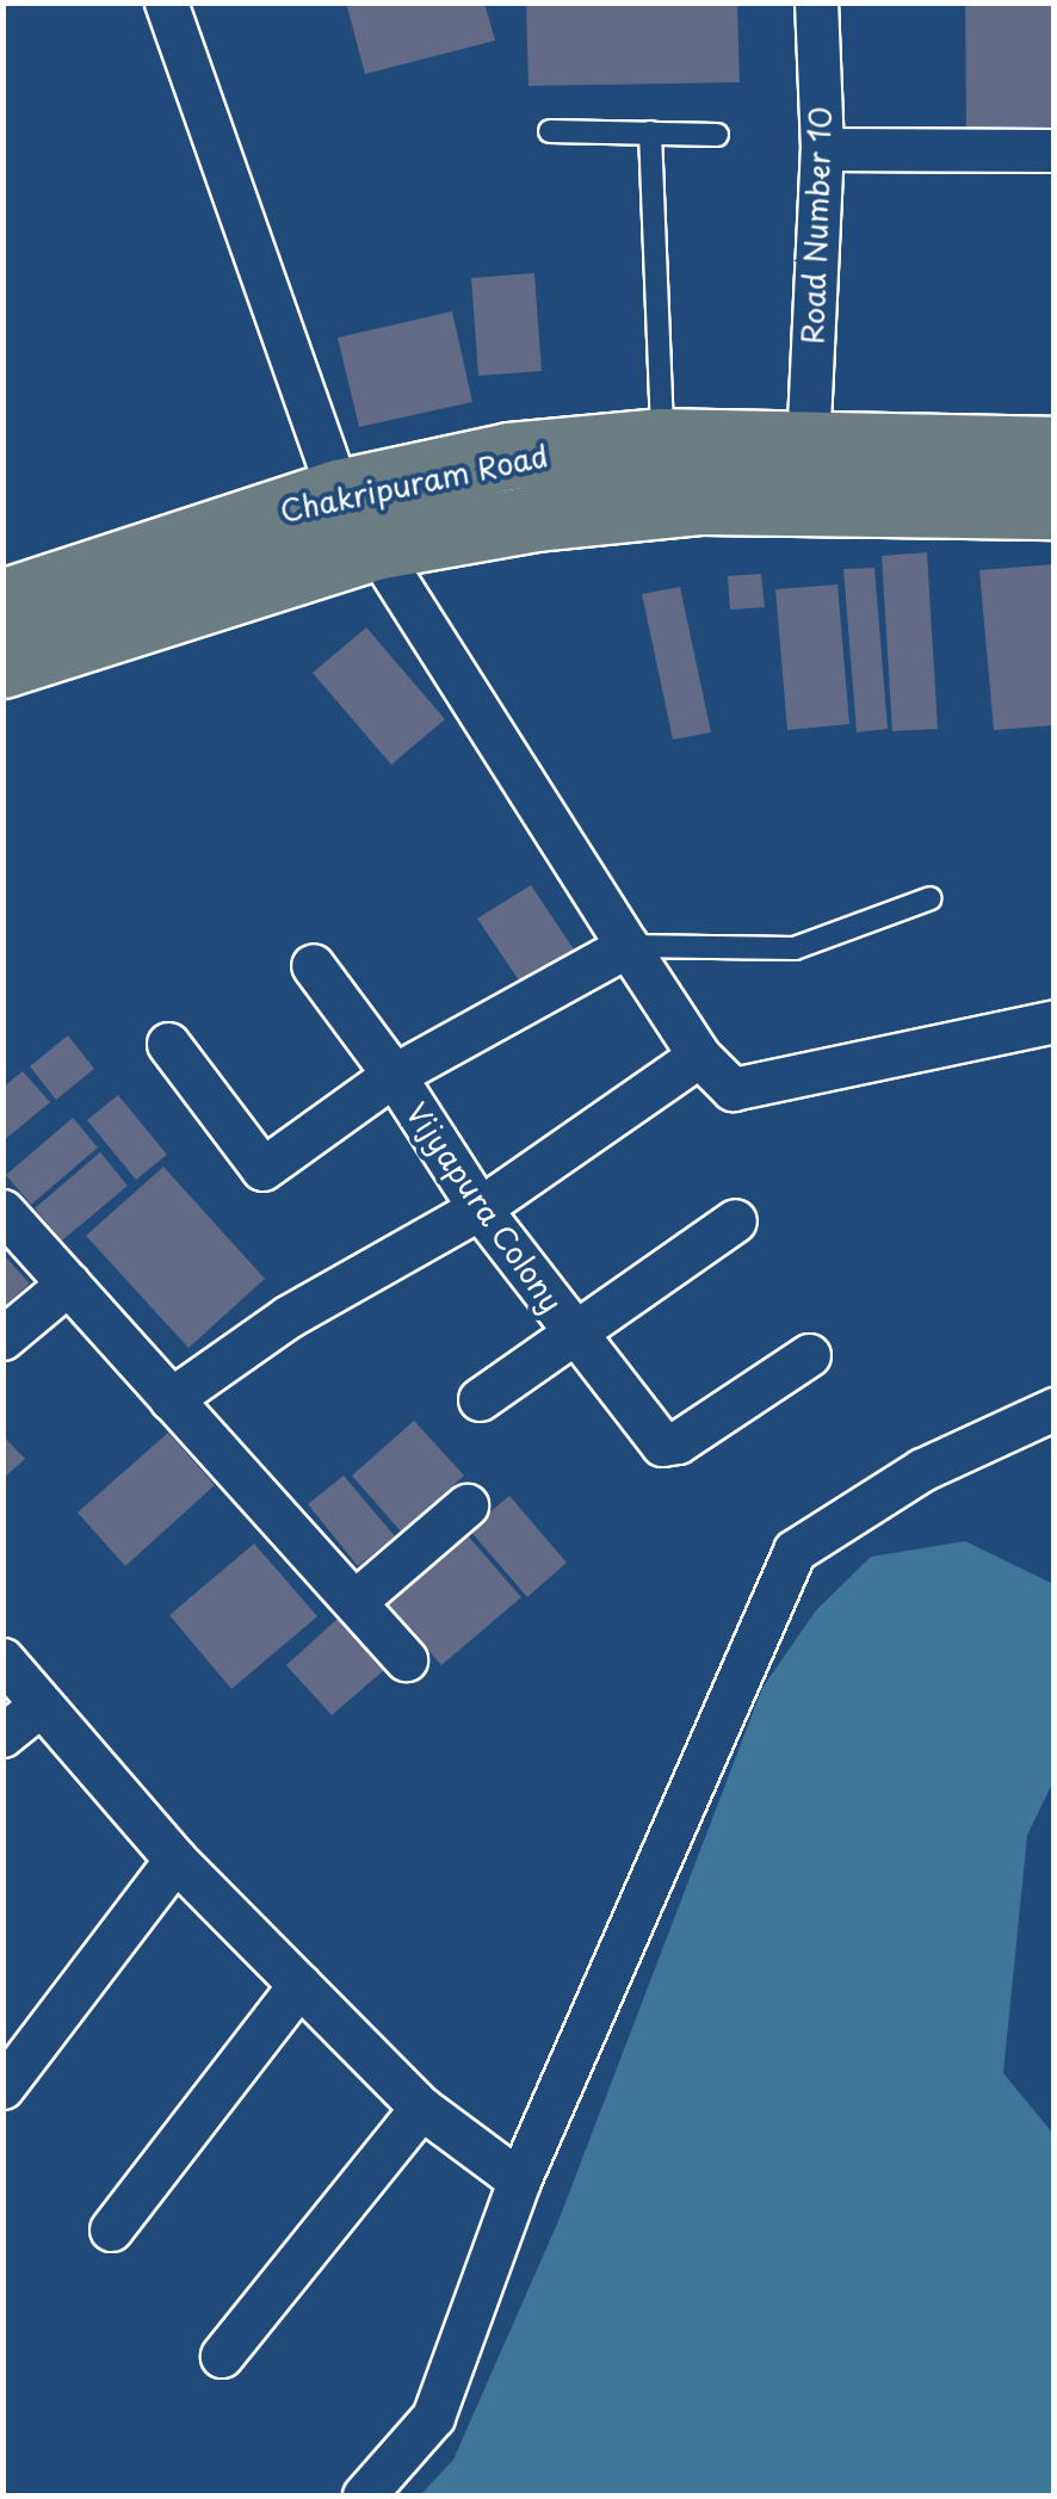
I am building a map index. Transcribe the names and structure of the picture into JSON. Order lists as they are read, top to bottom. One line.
{"streets":{"main road":["Chakripuram Road"],"street":["Road Number 10","Vijyapura Colony"]},"crossings":[["Road Number 10","Chakripuram Road"]]}
